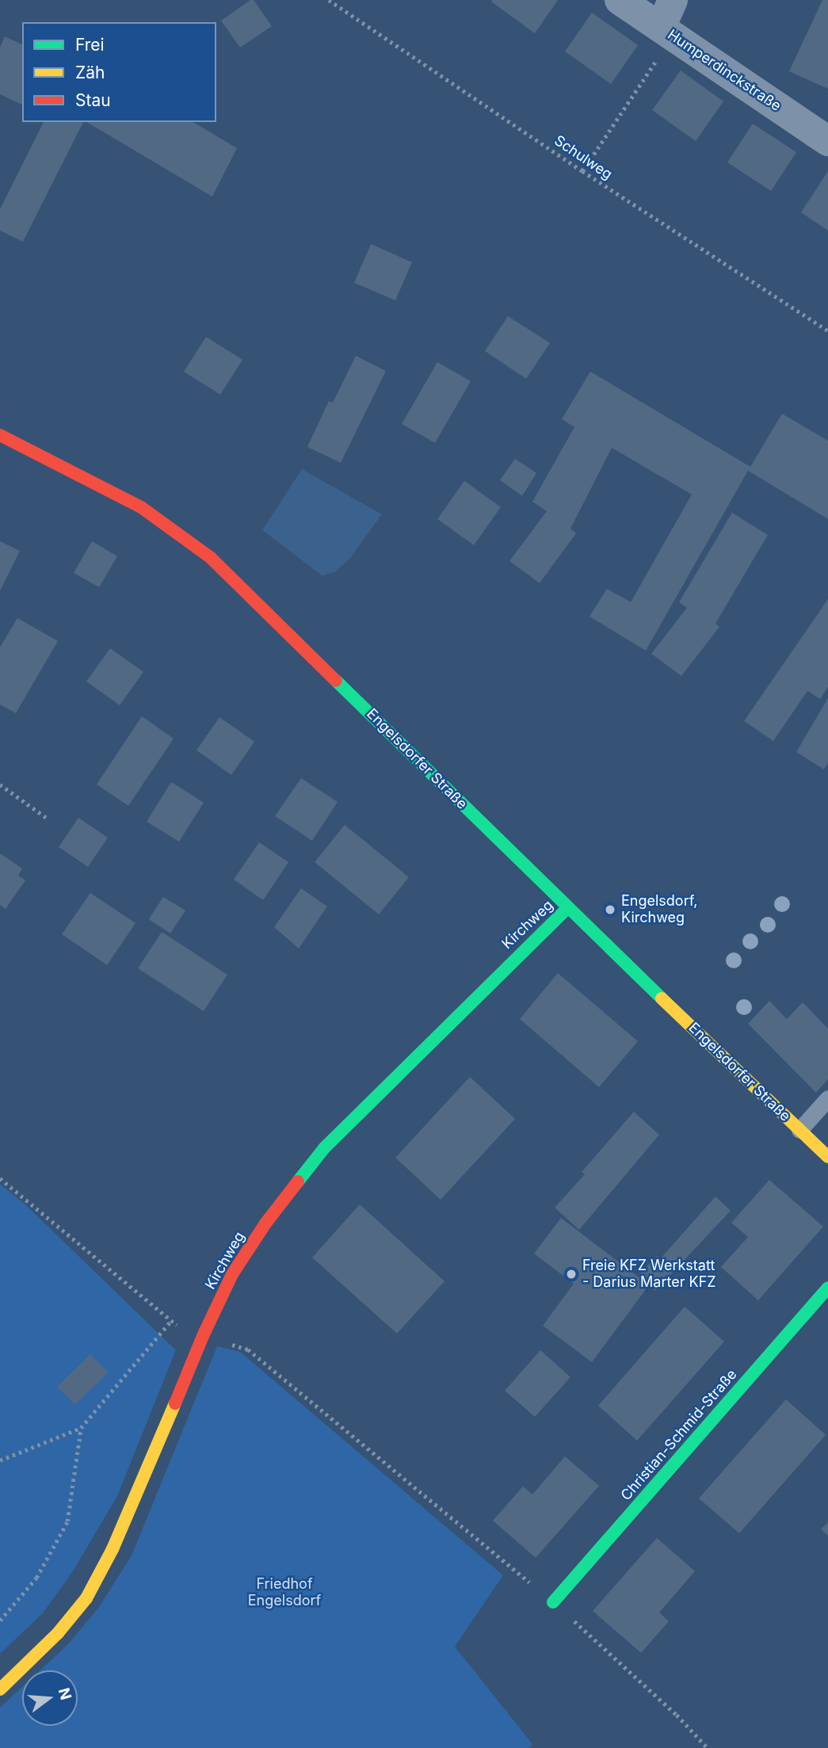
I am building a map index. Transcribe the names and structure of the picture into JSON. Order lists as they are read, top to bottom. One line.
{"streets":{"street":["Humperdinckstraße","Engelsdorfer Straße","Kirchweg","Christian-Schmid-Straße"],"path":["Schulweg"]},"crossings":[["Engelsdorfer Straße","Kirchweg"]],"parks":["Friedhof Engelsdorf"],"places":["Engelsdorf, Kirchweg","Freie KFZ Werkstatt - Darius Marter KFZ"],"legend":["Frei","Zäh","Stau"],"north":"right"}
